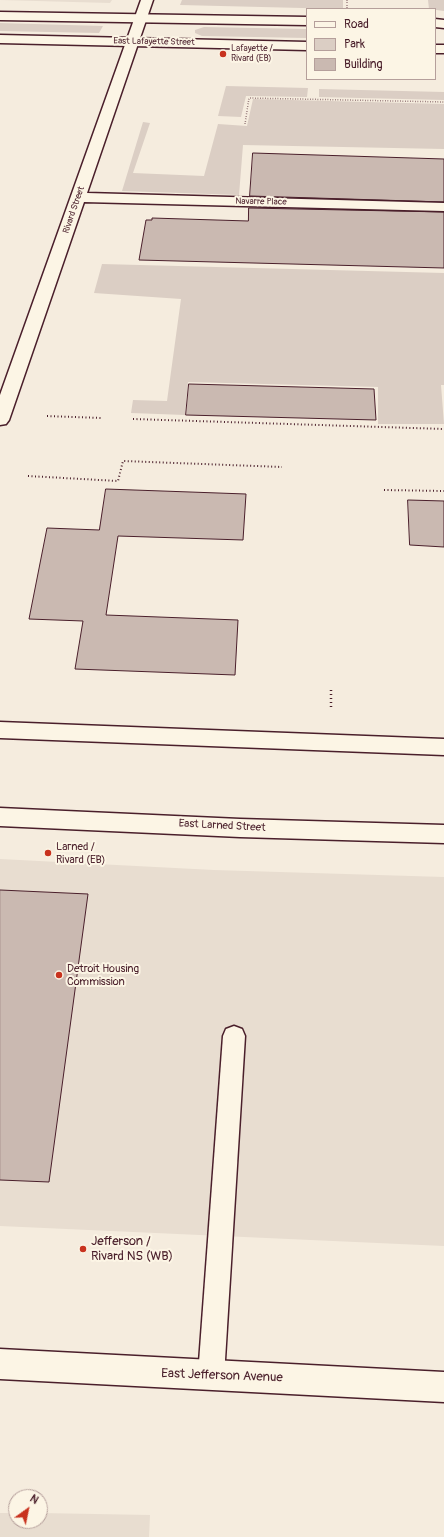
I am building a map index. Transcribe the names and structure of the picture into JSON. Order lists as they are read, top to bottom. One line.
{"streets":{"street":["East Lafayette Street","Navarre Place","Rivard Street","East Larned Street","East Jefferson Avenue"]},"crossings":[["East Lafayette Street","Rivard Street"],["Navarre Place","Rivard Street"]],"places":["Lafayette / Rivard (EB)","Larned / Rivard (EB)","Detroit Housing Commission","Jefferson / Rivard NS (WB)"],"legend":["Road","Park","Building"],"north":"top right"}
